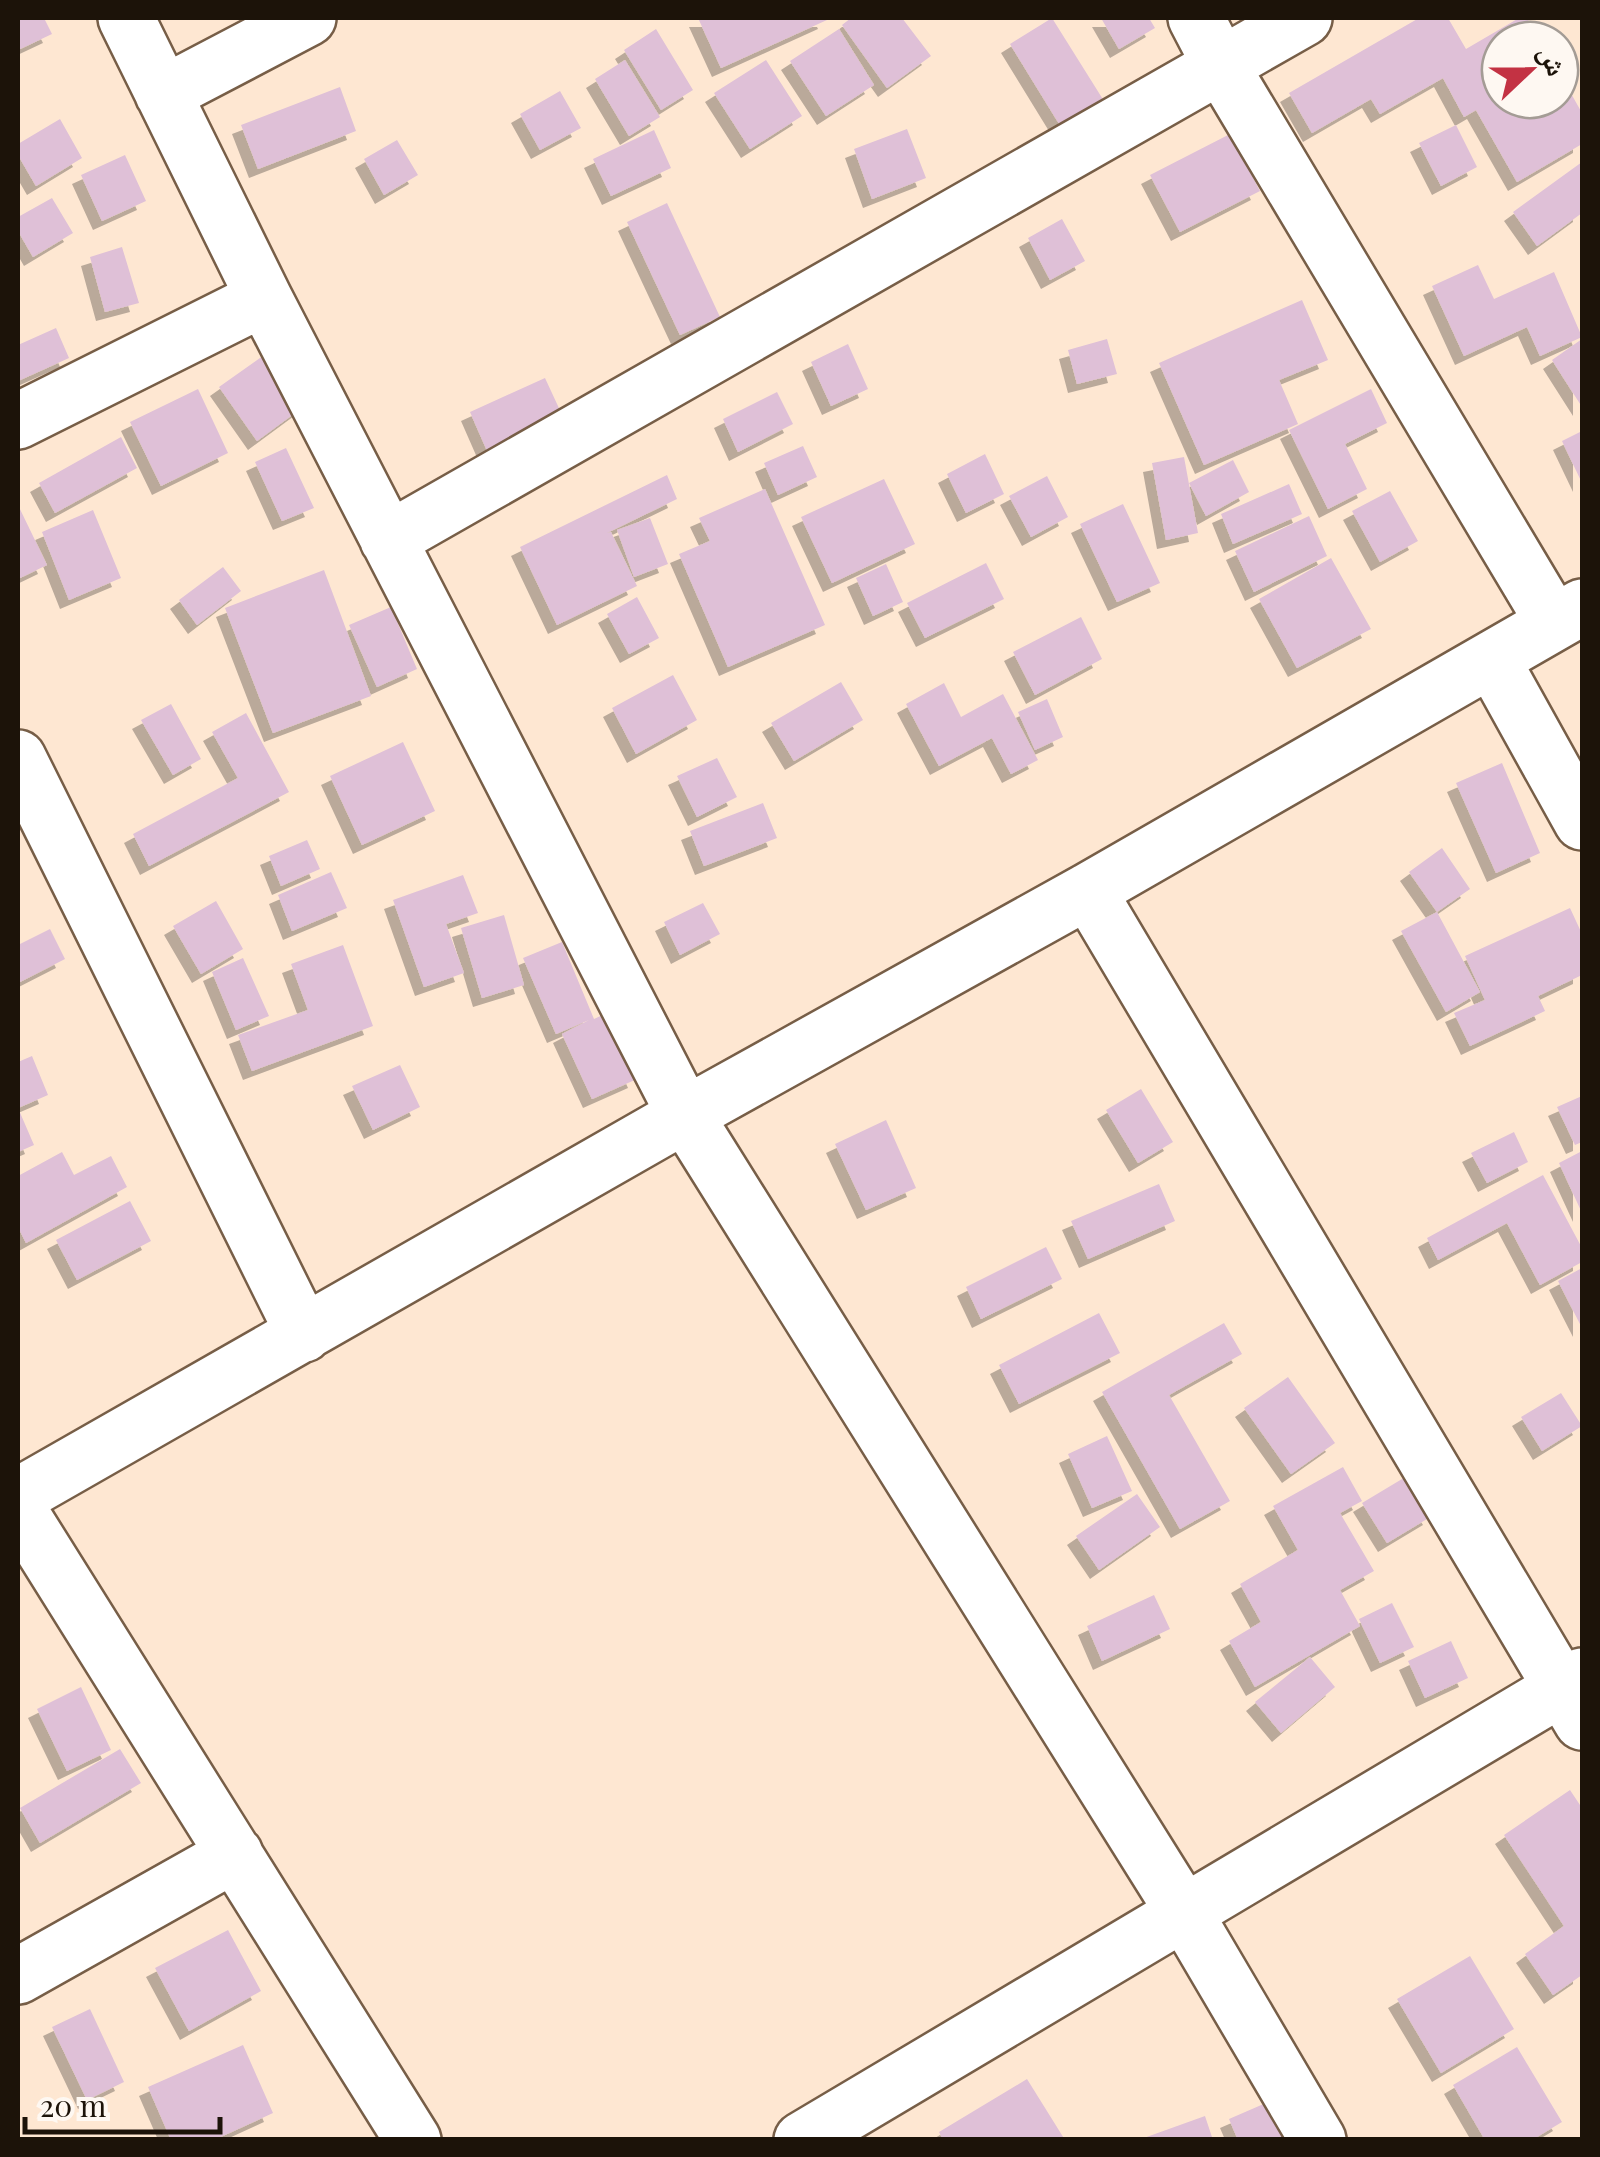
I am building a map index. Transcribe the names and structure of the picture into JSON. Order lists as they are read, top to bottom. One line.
{"scale_bar":"20 m","north":"right"}
